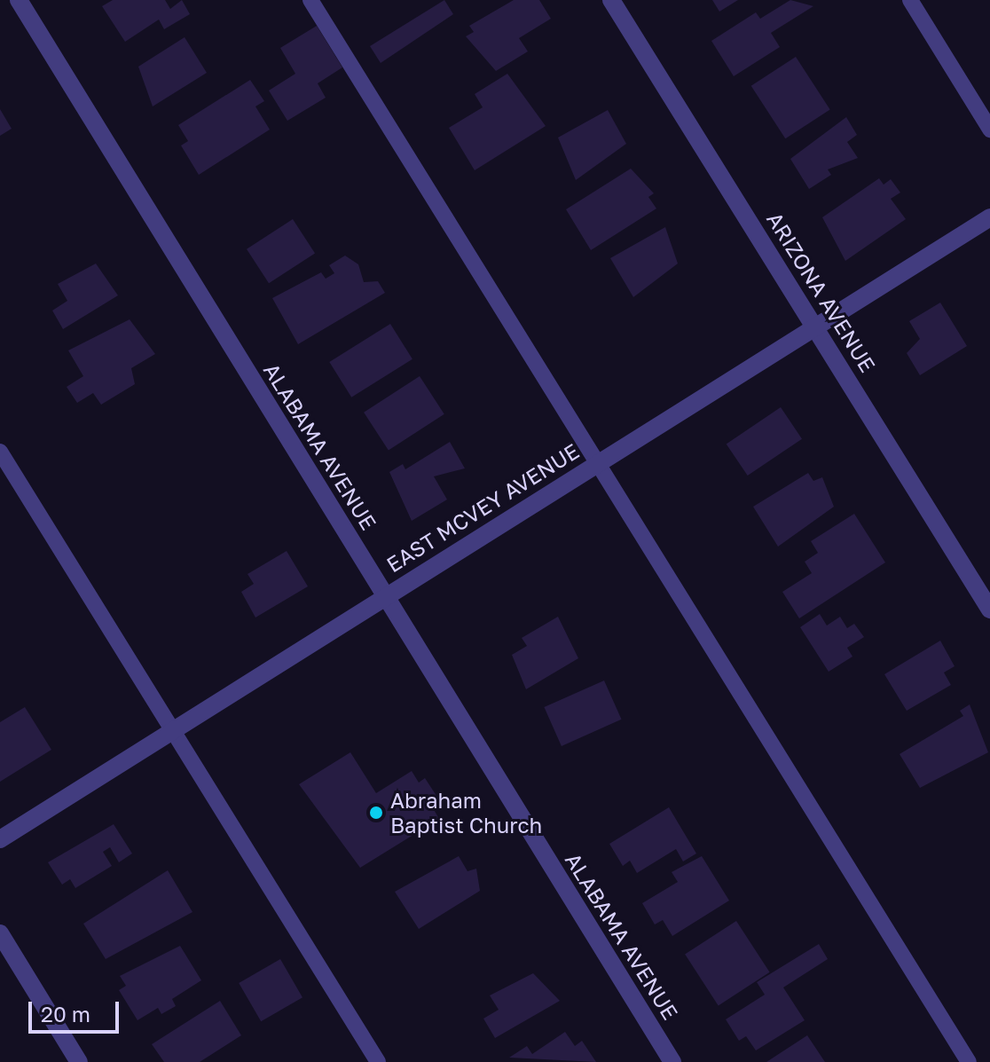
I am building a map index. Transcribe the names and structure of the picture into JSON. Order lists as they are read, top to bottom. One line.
{"streets":{"street":["ARIZONA AVENUE","ALABAMA AVENUE","EAST MCVEY AVENUE"]},"crossings":[["ARIZONA AVENUE","EAST MCVEY AVENUE"],["ALABAMA AVENUE","EAST MCVEY AVENUE"]],"places":["Abraham Baptist Church"],"scale_bar":"20 m"}
